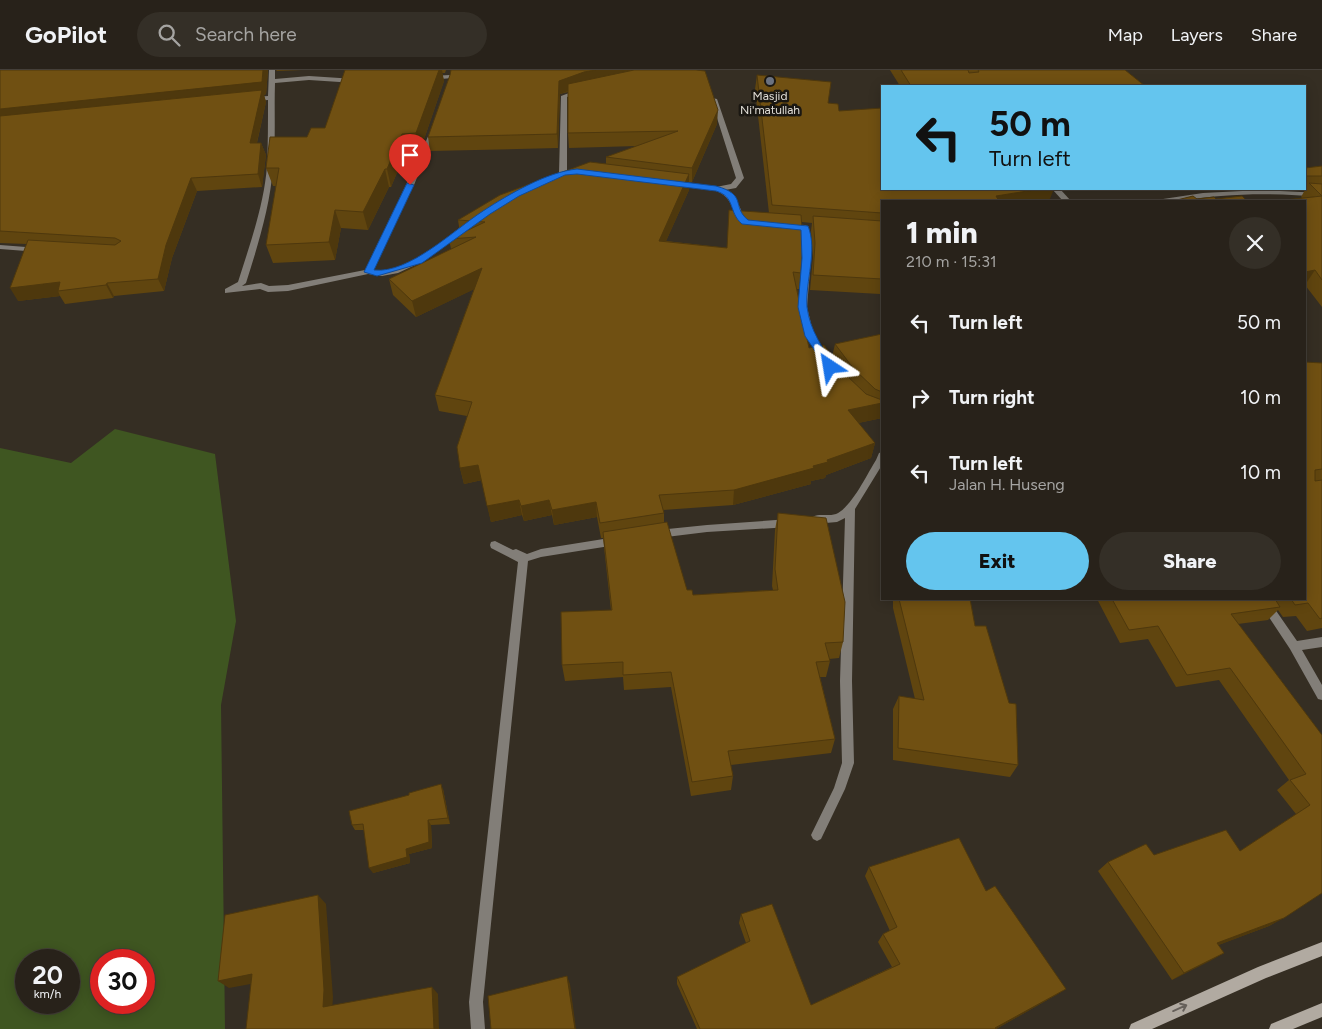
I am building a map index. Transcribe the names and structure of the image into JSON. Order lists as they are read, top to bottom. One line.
{"places":["Masjid Ni'matullah"],"page":{"header":"GoPilot","search":"Search here","nav":["Map","Layers","Share"],"turn":["50 m","Turn left"],"heading":["1 min","210 m · 15:31"],"list":[{"name":"Turn left","value":"50 m"},{"name":"Turn right","value":"10 m"},{"name":"Turn left","note":"Jalan H. Huseng","value":"10 m"}],"buttons":["Exit","Share"],"speed":"20 km/h","limit":"30"}}
